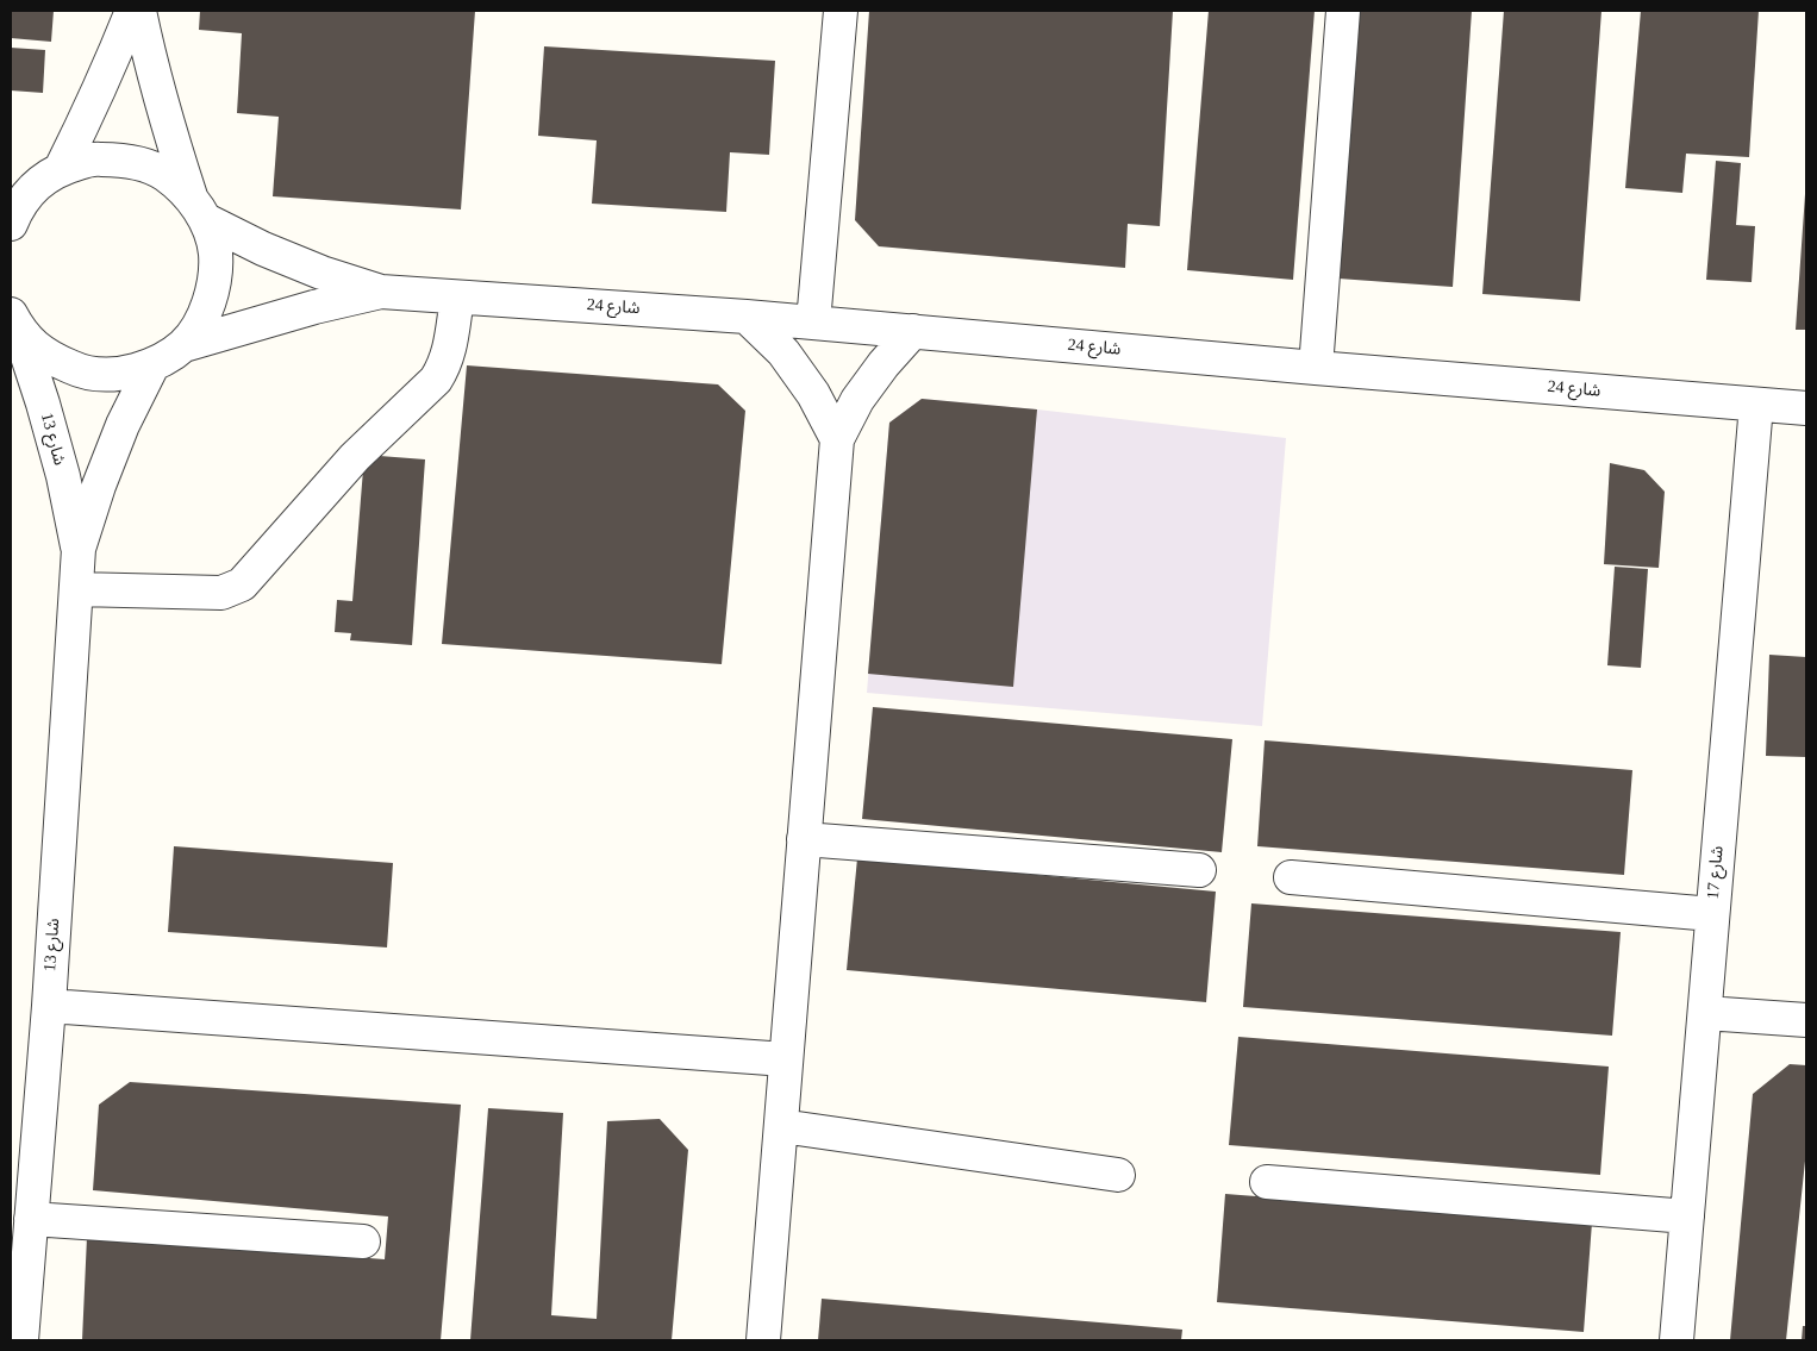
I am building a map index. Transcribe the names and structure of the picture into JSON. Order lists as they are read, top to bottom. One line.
{"streets":{"street":["شارع 24","شارع 13","شارع 17"]},"crossings":[["شارع 24","شارع 17"]]}
